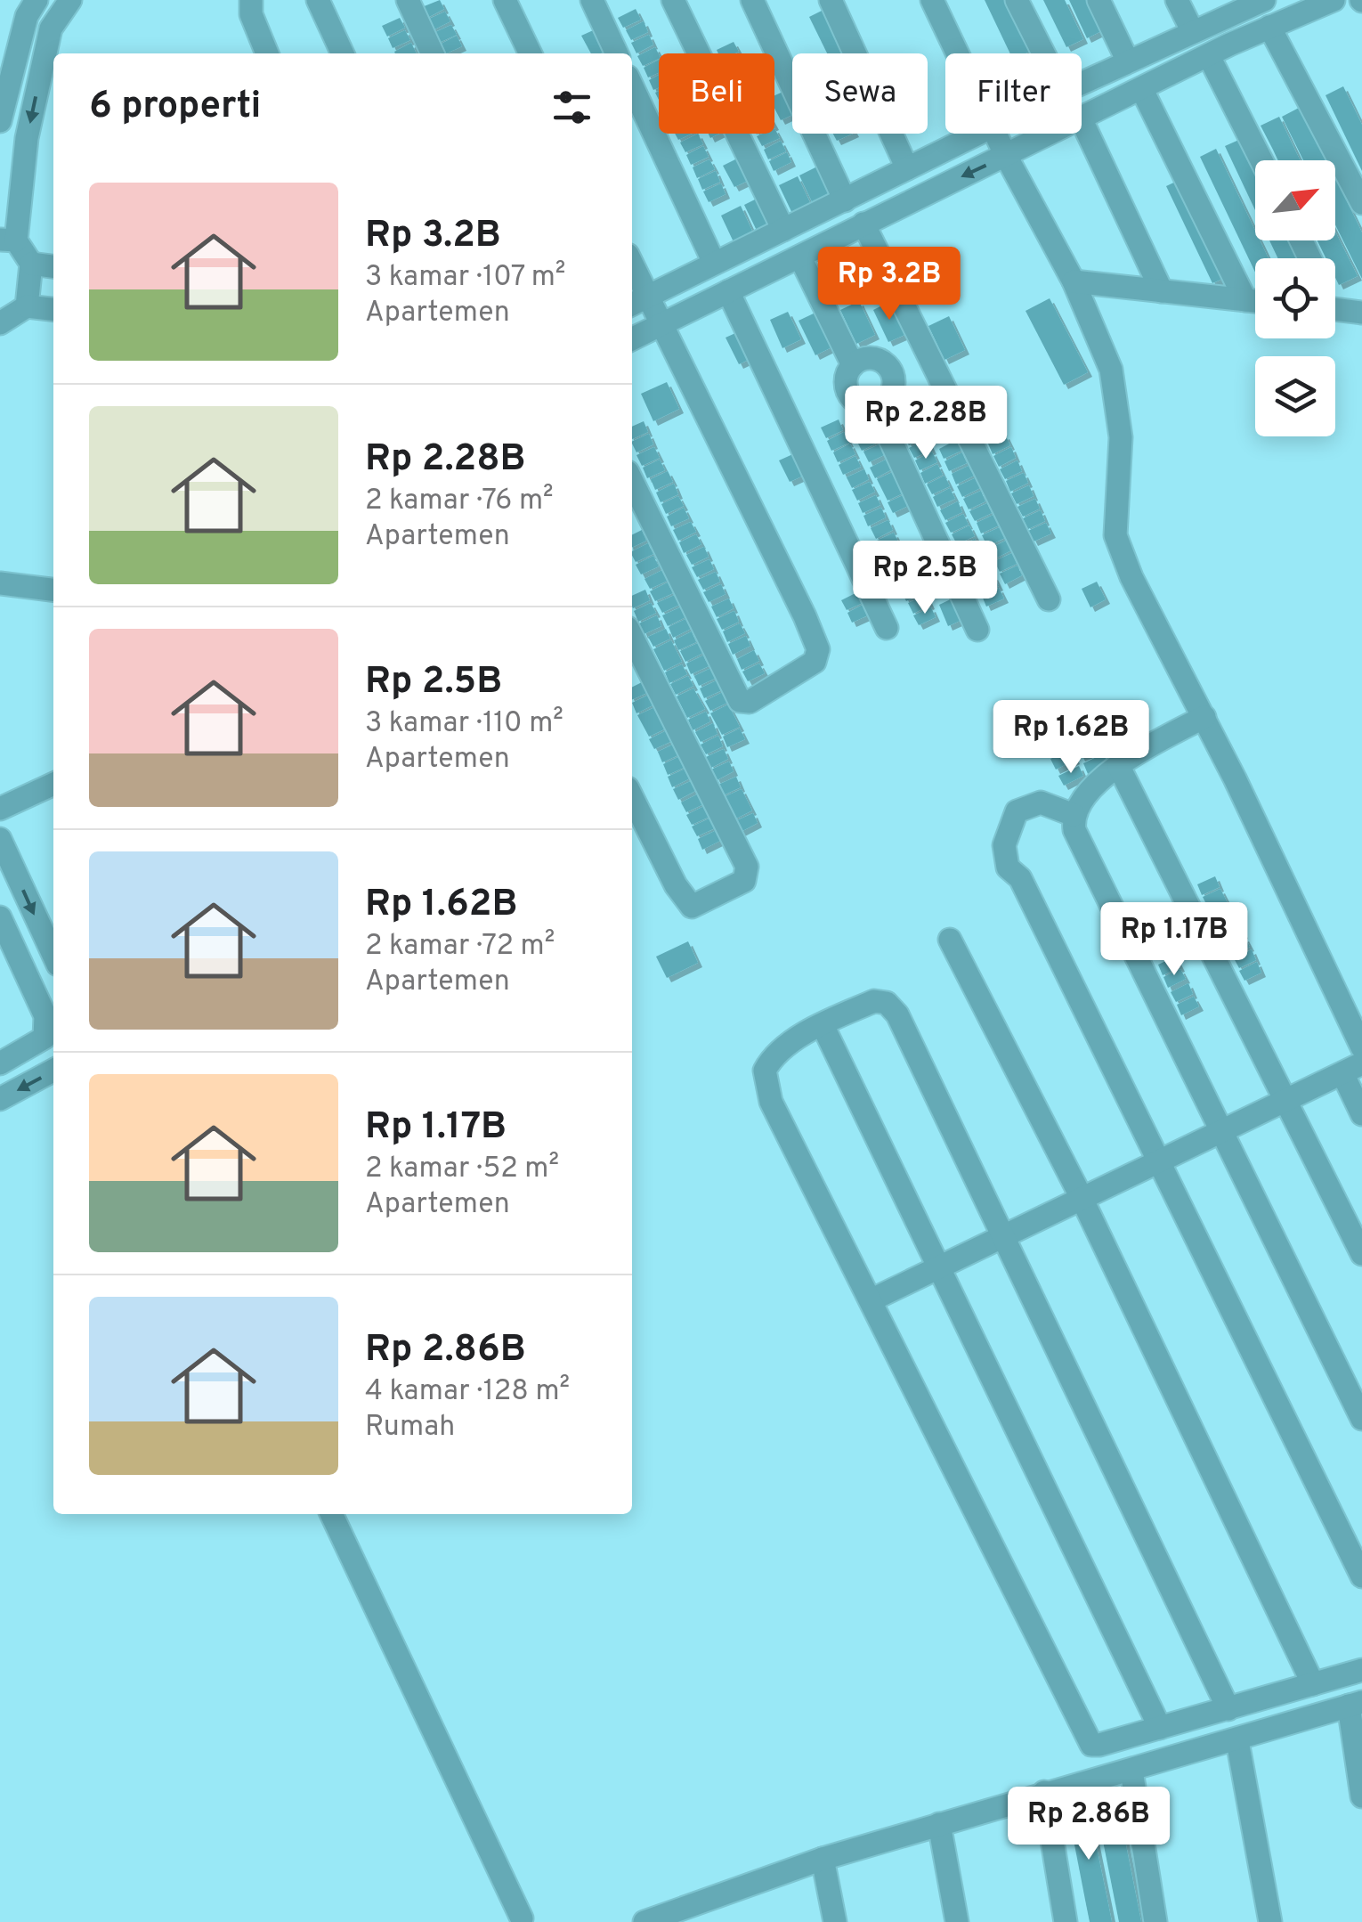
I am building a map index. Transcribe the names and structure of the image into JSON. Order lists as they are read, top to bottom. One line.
{"north":"top right","page":{"chip":["Beli","Sewa","Filter"],"heading":"6 properti","list":[{"name":"Rp 3.2B","note":"3 kamar · 107 m² · Apartemen"},{"name":"Rp 2.28B","note":"2 kamar · 76 m² · Apartemen"},{"name":"Rp 2.5B","note":"3 kamar · 110 m² · Apartemen"},{"name":"Rp 1.62B","note":"2 kamar · 72 m² · Apartemen"},{"name":"Rp 1.17B","note":"2 kamar · 52 m² · Apartemen"},{"name":"Rp 2.86B","note":"4 kamar · 128 m² · Rumah"}],"price":["Rp 3.2B","Rp 2.28B","Rp 2.5B","Rp 1.62B","Rp 1.17B","Rp 2.86B"]}}
